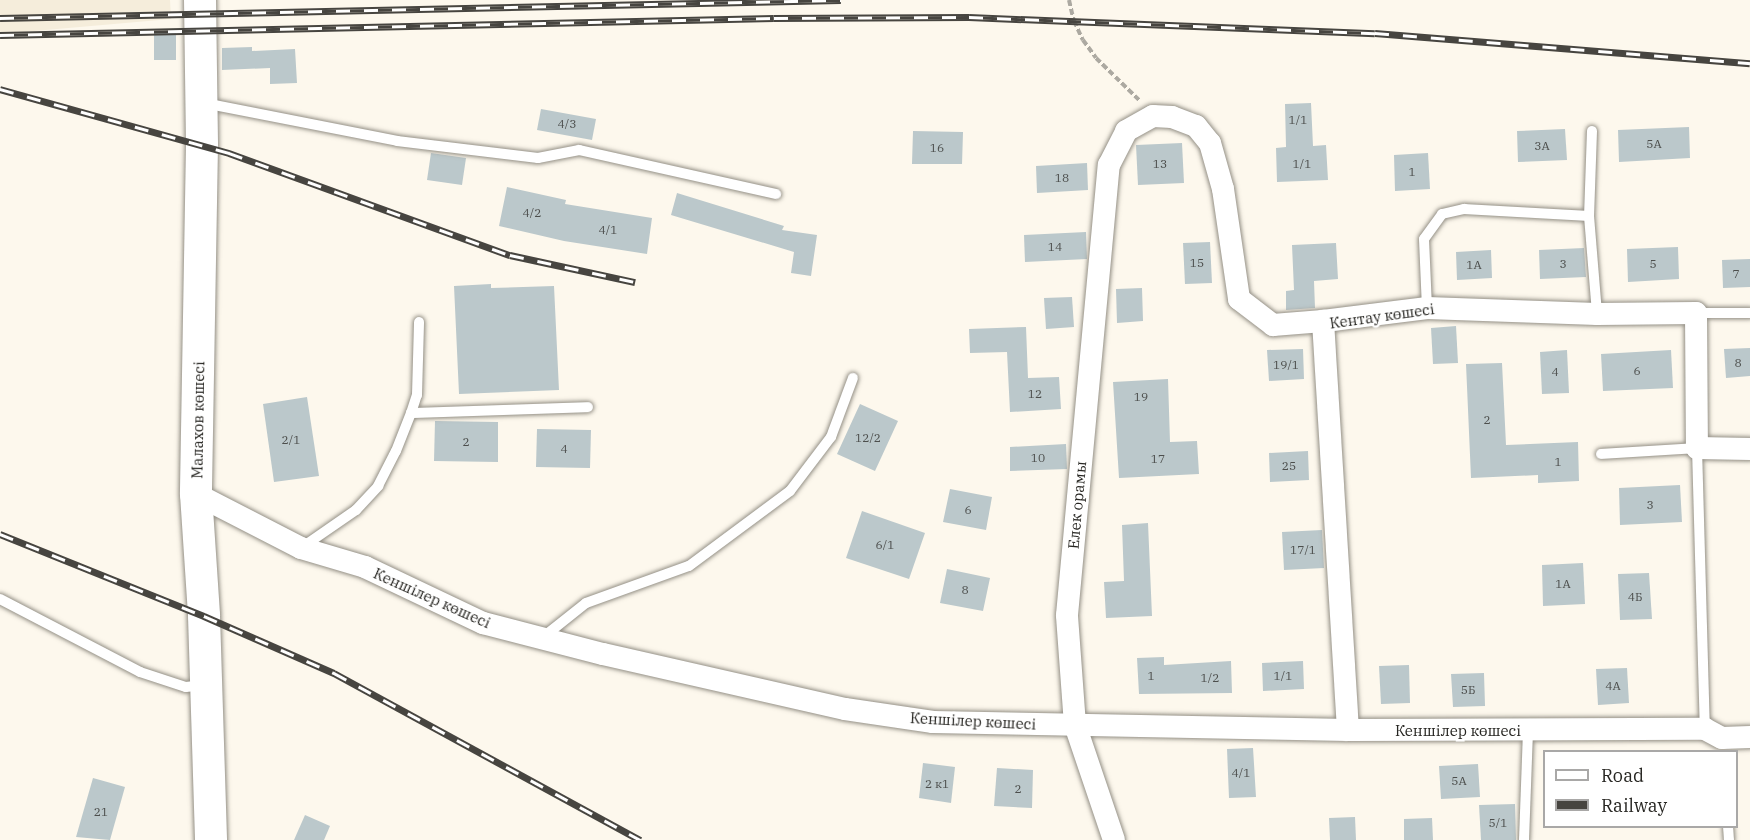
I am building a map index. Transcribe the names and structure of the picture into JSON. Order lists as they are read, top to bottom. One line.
{"streets":{"main road":["Малахов көшесі"],"street":["Кентау көшесі","Елек орамы","Кеншілер көшесі"]},"crossings":[["Кентау көшесі","Кеншілер көшесі"],["Малахов көшесі","Кеншілер көшесі"],["Елек орамы","Кеншілер көшесі"]],"house_numbers":["1/1","4/3","5А","3А","16","13","1/1","1","18","4/2","4/1","14","15","3","5","1А","7","8","19/1","6","4","12","19","2","12/2","2/1","2","4","10","17","1","25","3","6","6/1","17/1","1А","8","4Б","1","1/1","1/2","4А","5Б","4/1","5А","2 к1","2","21","5/1"],"legend":["Road","Railway"]}
